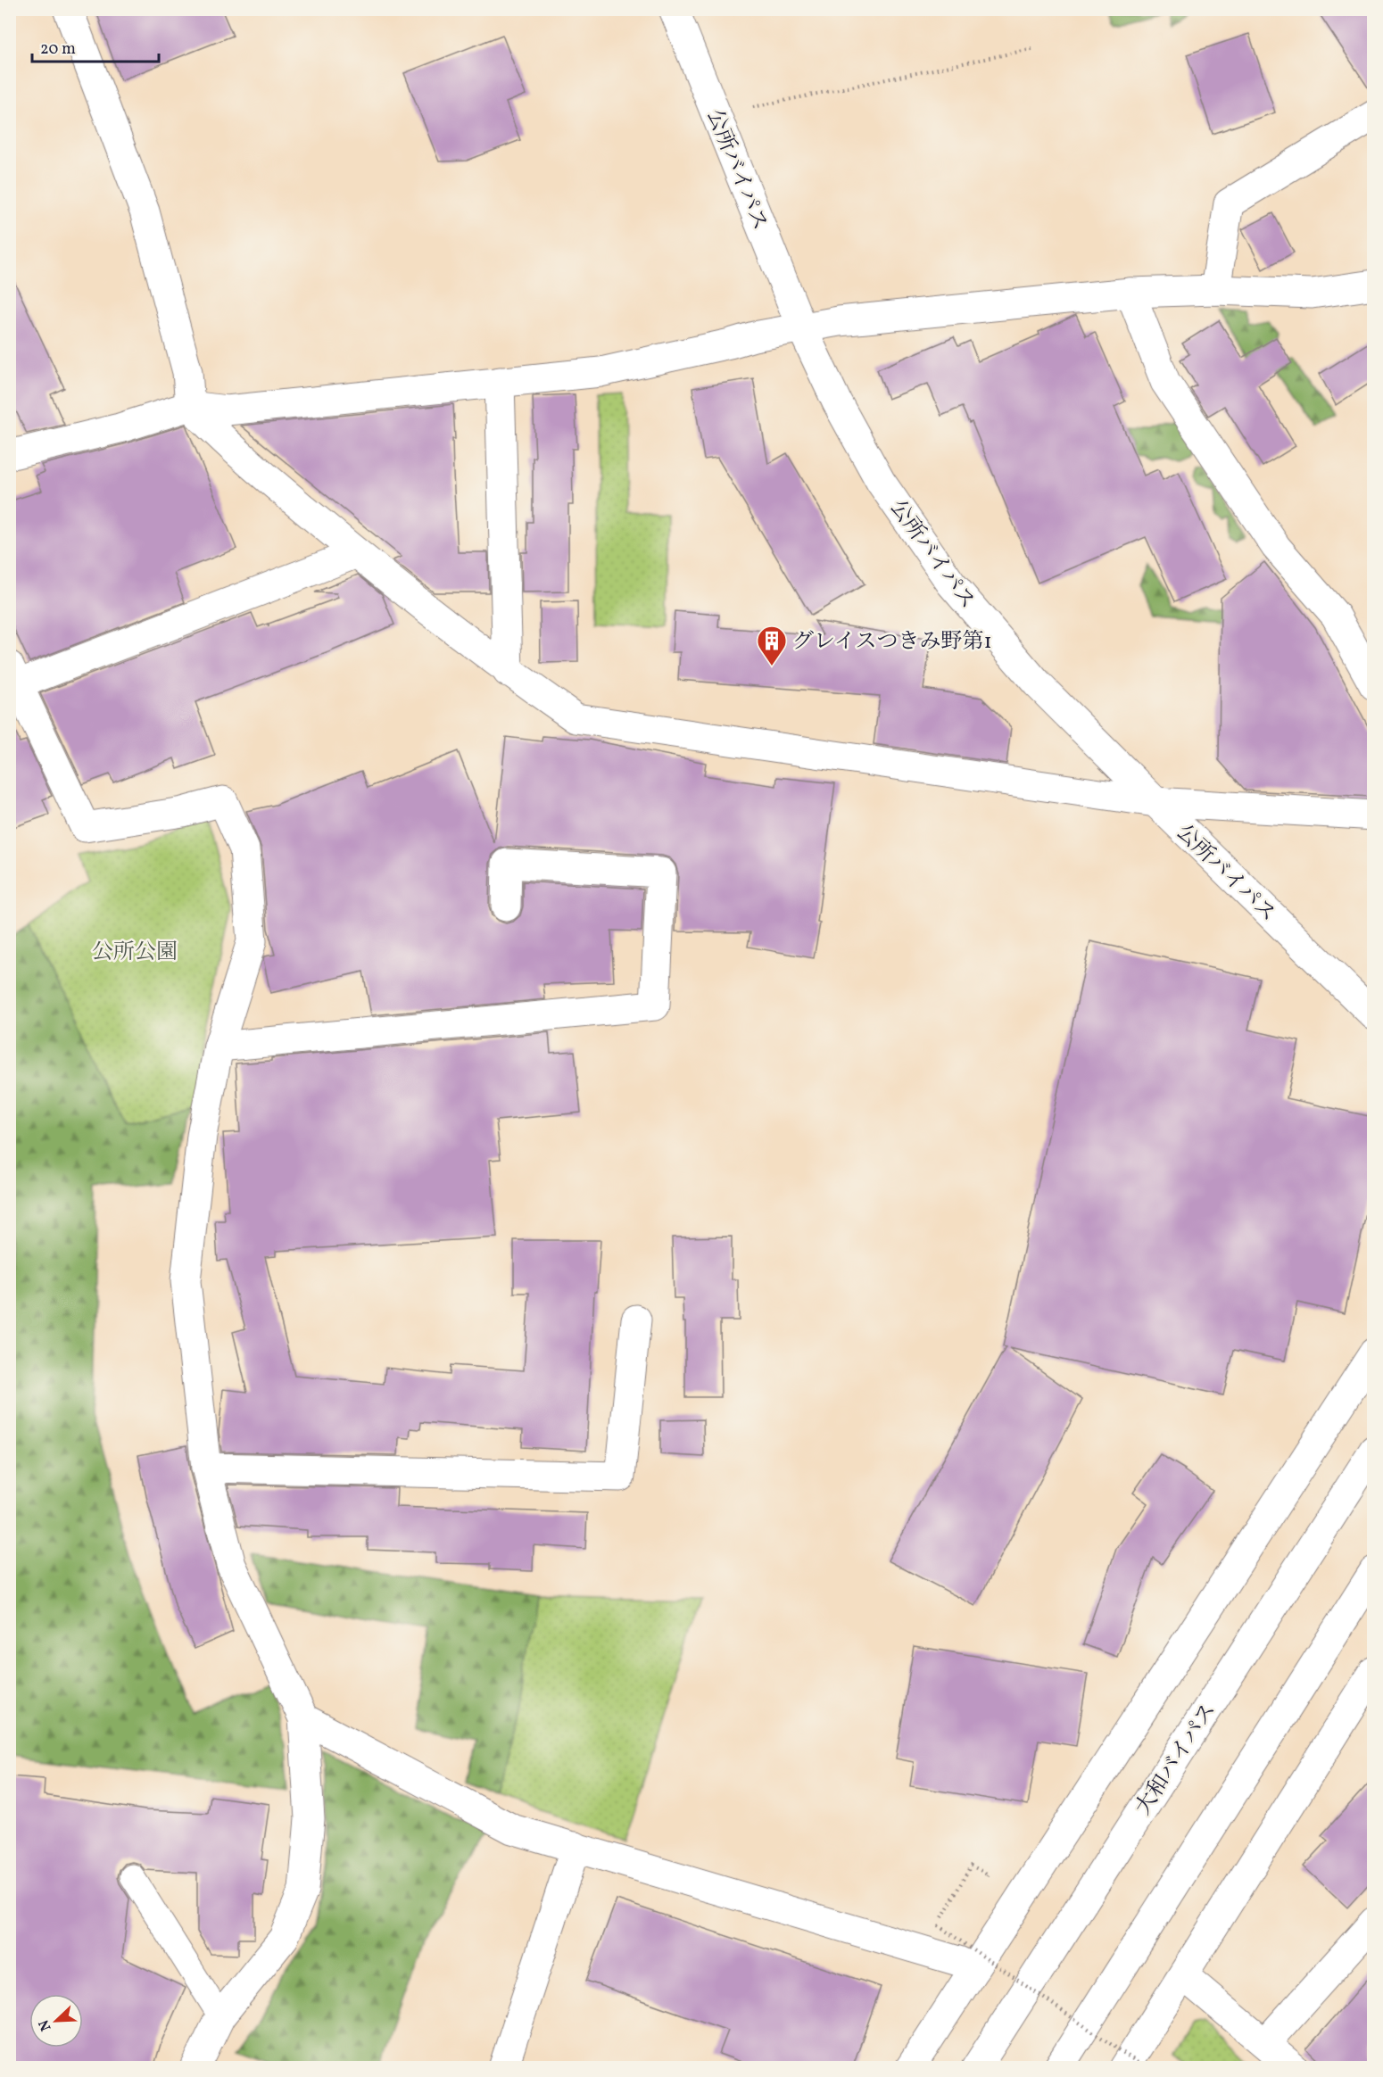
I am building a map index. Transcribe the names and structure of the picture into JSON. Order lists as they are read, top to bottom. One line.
{"streets":{"main road":["公所バイパス","大和バイパス"]},"parks":["公所公園"],"places":{"building":["グレイスつきみ野第1"]},"scale_bar":"20 m","north":"bottom left"}
